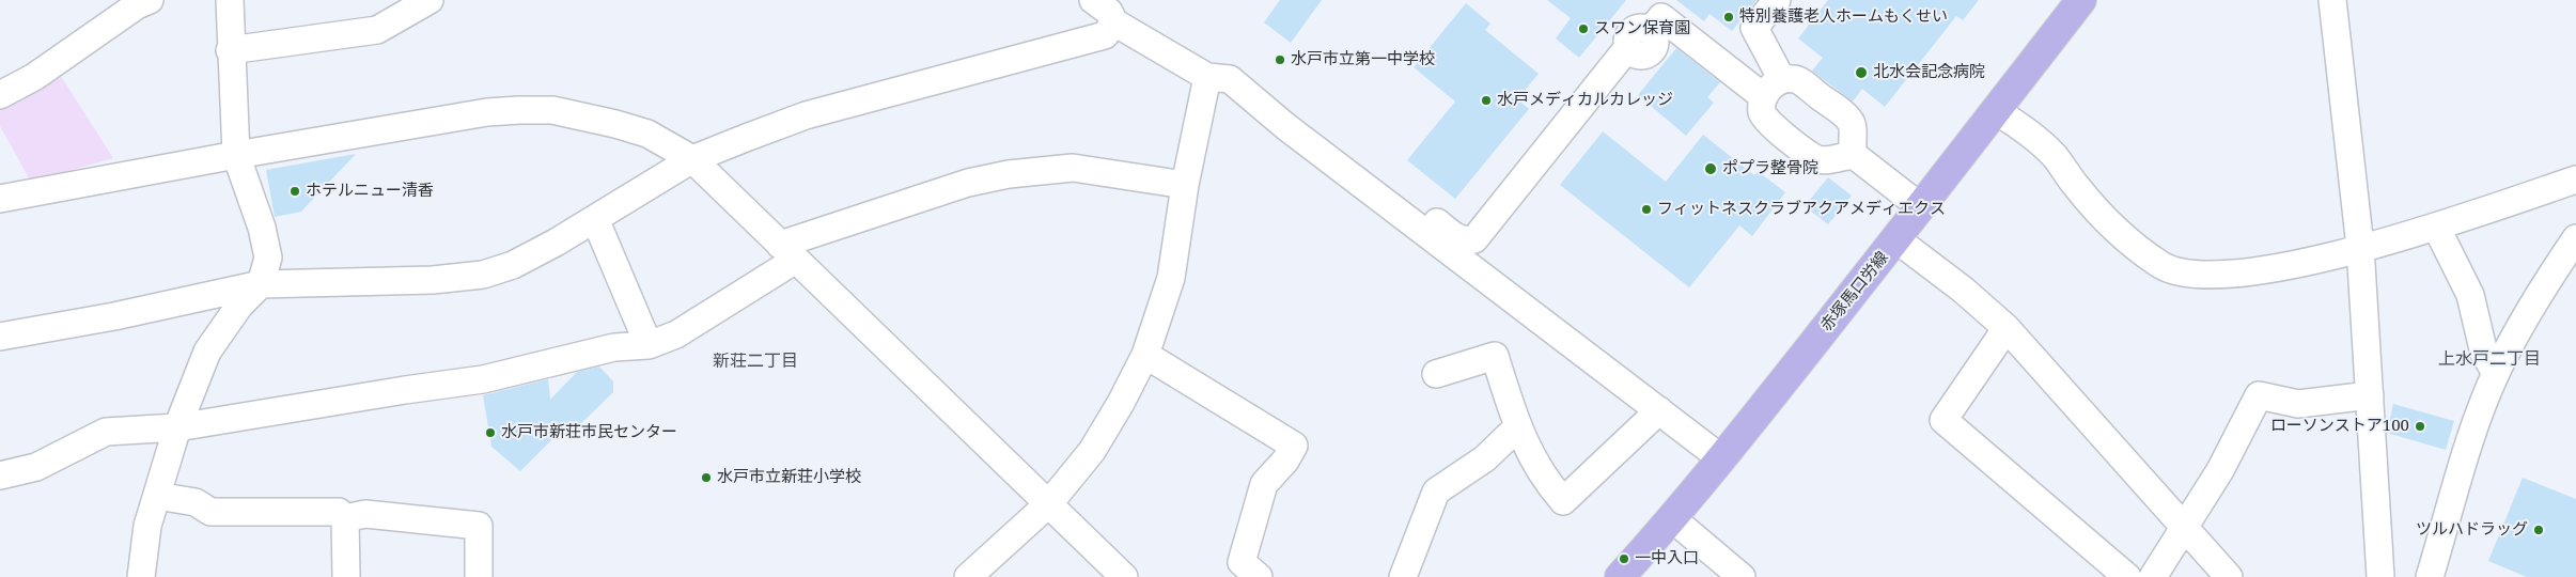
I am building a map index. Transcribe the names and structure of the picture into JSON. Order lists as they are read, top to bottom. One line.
{"streets":{"main road":["赤塚馬口労線"]},"districts":["上水戸二丁目","新荘二丁目"],"places":["特別養護老人ホームもくせい","スワン保育園","水戸市立第一中学校","北水会記念病院","水戸メディカルカレッジ","ポプラ整骨院","ホテルニュー清香","フィットネスクラブアクアメディエクス","ローソンストア100","水戸市新荘市民センター","水戸市立新荘小学校","ツルハドラッグ","一中入口"]}
